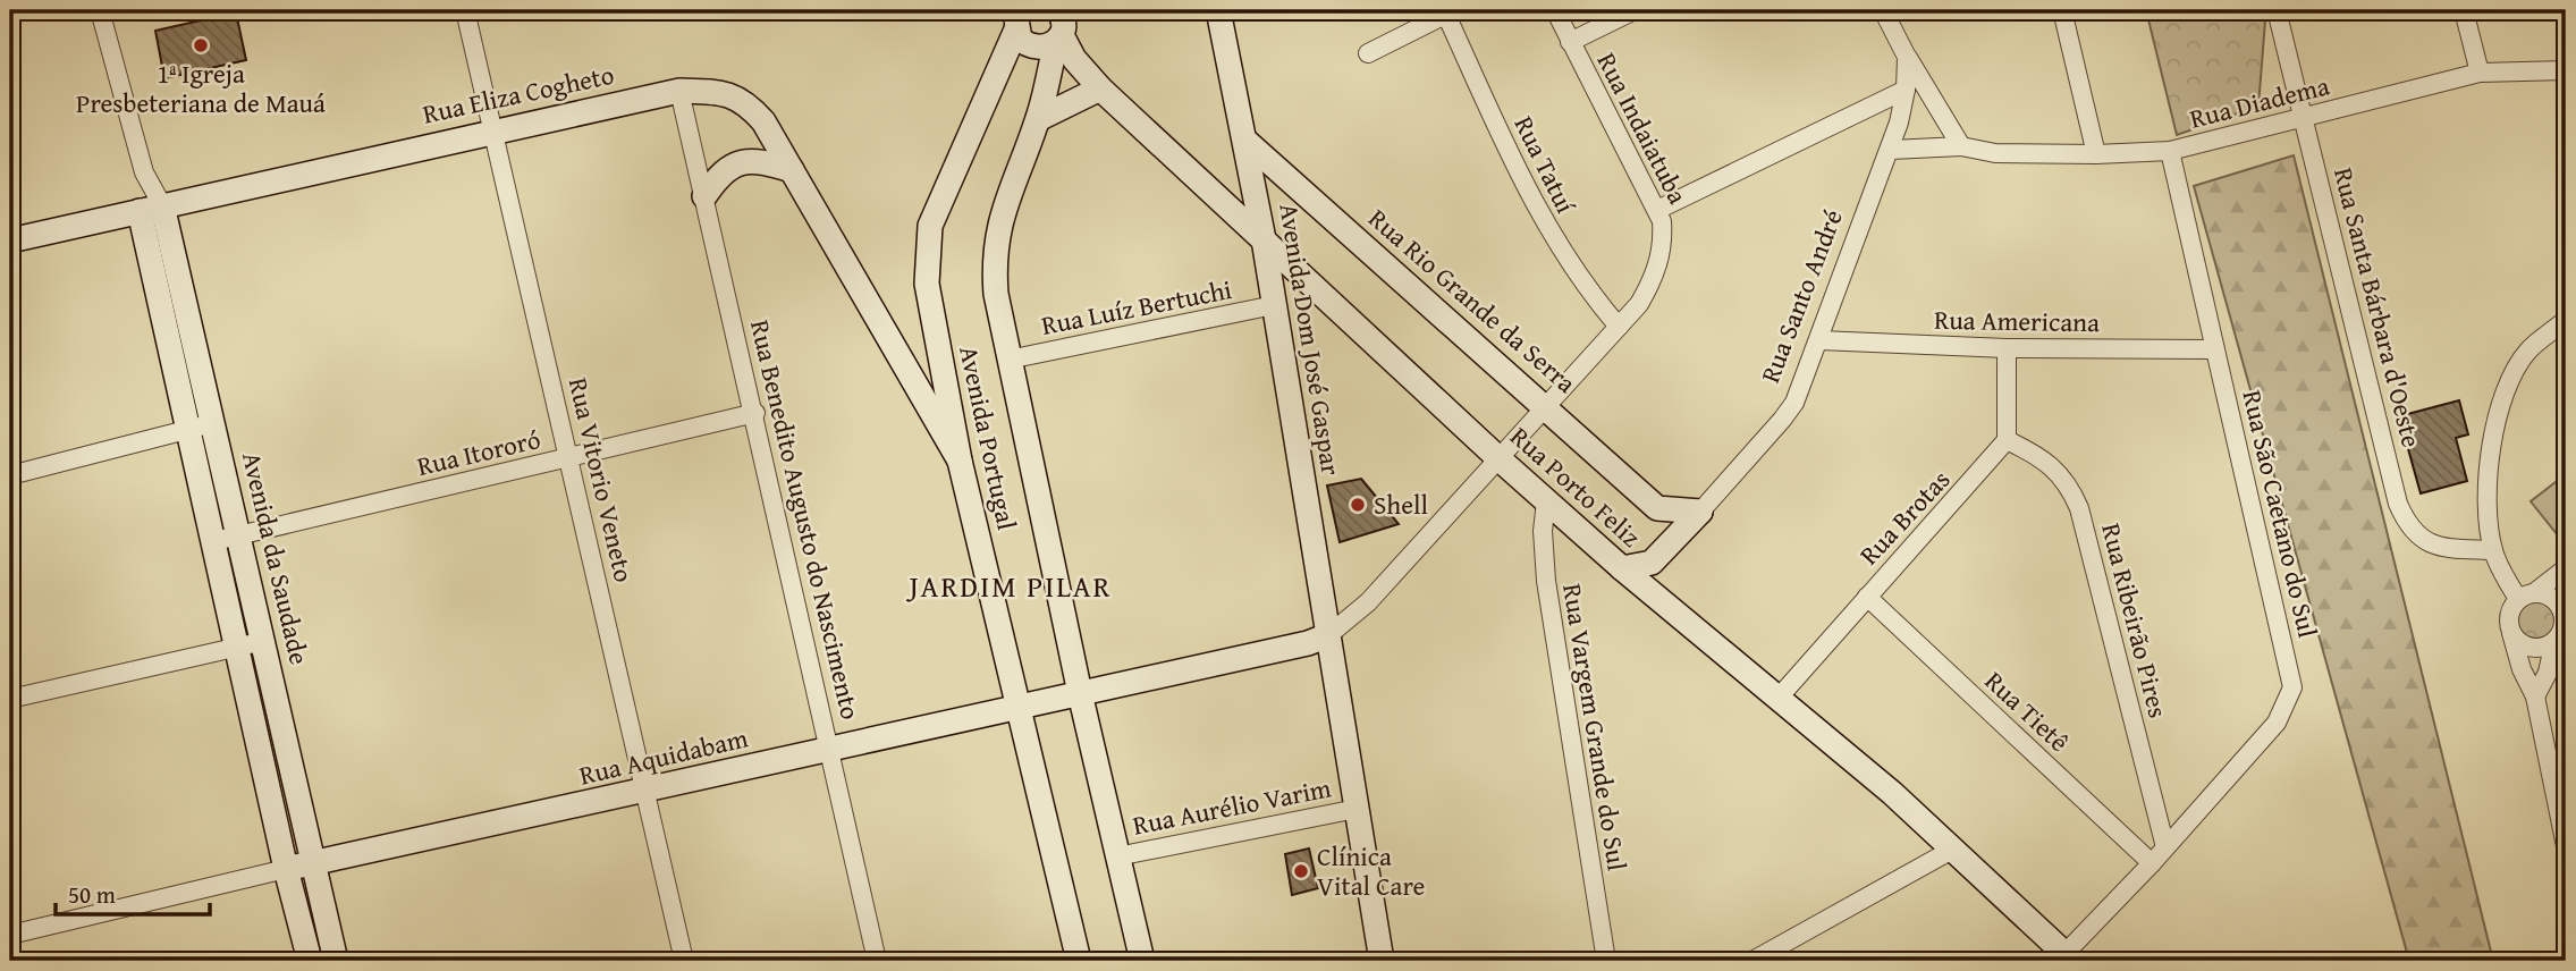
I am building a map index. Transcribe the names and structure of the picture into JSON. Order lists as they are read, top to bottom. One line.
{"streets":{"street":["Rua Eliza Cogheto","Rua Diadema","Rua Indaiatuba","Rua Tatuí","Rua Santo André","Rua Rio Grande da Serra","Rua Luíz Bertuchi","Rua Santa Bárbara d'Oeste","Rua Americana","Avenida Dom José Gaspar","Avenida Portugal","Rua Itororó","Rua Vitorio Veneto","Rua Porto Feliz","Rua São Caetano do Sul","Rua Brotas","Rua Benedito Augusto do Nascimento","Avenida da Saudade","Rua Ribeirão Pires","Rua Tietê","Rua Vargem Grande do Sul","Rua Aquidabam","Rua Aurélio Varim"]},"crossings":[["Rua Eliza Cogheto","Avenida Portugal"],["Rua Eliza Cogheto","Rua Vitorio Veneto"],["Rua Eliza Cogheto","Rua Benedito Augusto do Nascimento"],["Rua Eliza Cogheto","Avenida da Saudade"],["Rua Diadema","Rua Santo André"],["Rua Diadema","Rua Santa Bárbara d'Oeste"],["Rua Diadema","Rua São Caetano do Sul"],["Rua Indaiatuba","Rua Tatuí"],["Rua Indaiatuba","Rua Rio Grande da Serra"],["Rua Indaiatuba","Avenida Dom José Gaspar"],["Rua Indaiatuba","Rua Porto Feliz"],["Rua Indaiatuba","Rua Aquidabam"],["Rua Santo André","Rua Americana"],["Rua Rio Grande da Serra","Avenida Dom José Gaspar"],["Rua Luíz Bertuchi","Avenida Dom José Gaspar"],["Rua Luíz Bertuchi","Avenida Portugal"],["Rua Americana","Rua São Caetano do Sul"],["Avenida Dom José Gaspar","Rua Porto Feliz"],["Avenida Dom José Gaspar","Rua Aquidabam"],["Avenida Dom José Gaspar","Rua Aurélio Varim"],["Avenida Portugal","Rua Porto Feliz"],["Avenida Portugal","Rua Aquidabam"],["Avenida Portugal","Rua Aurélio Varim"],["Rua Itororó","Rua Vitorio Veneto"],["Rua Itororó","Rua Benedito Augusto do Nascimento"],["Rua Itororó","Avenida da Saudade"],["Rua Vitorio Veneto","Rua Aquidabam"],["Rua Porto Feliz","Rua São Caetano do Sul"],["Rua Porto Feliz","Rua Brotas"],["Rua Porto Feliz","Rua Vargem Grande do Sul"],["Rua São Caetano do Sul","Rua Ribeirão Pires"],["Rua São Caetano do Sul","Rua Tietê"],["Rua Brotas","Rua Ribeirão Pires"],["Rua Brotas","Rua Tietê"],["Rua Benedito Augusto do Nascimento","Rua Aquidabam"],["Avenida da Saudade","Rua Aquidabam"]],"districts":["JARDIM PILAR"],"places":["1ª Igreja Presbeteriana de Mauá","Shell","Clínica Vital Care"],"scale_bar":"50 m"}
